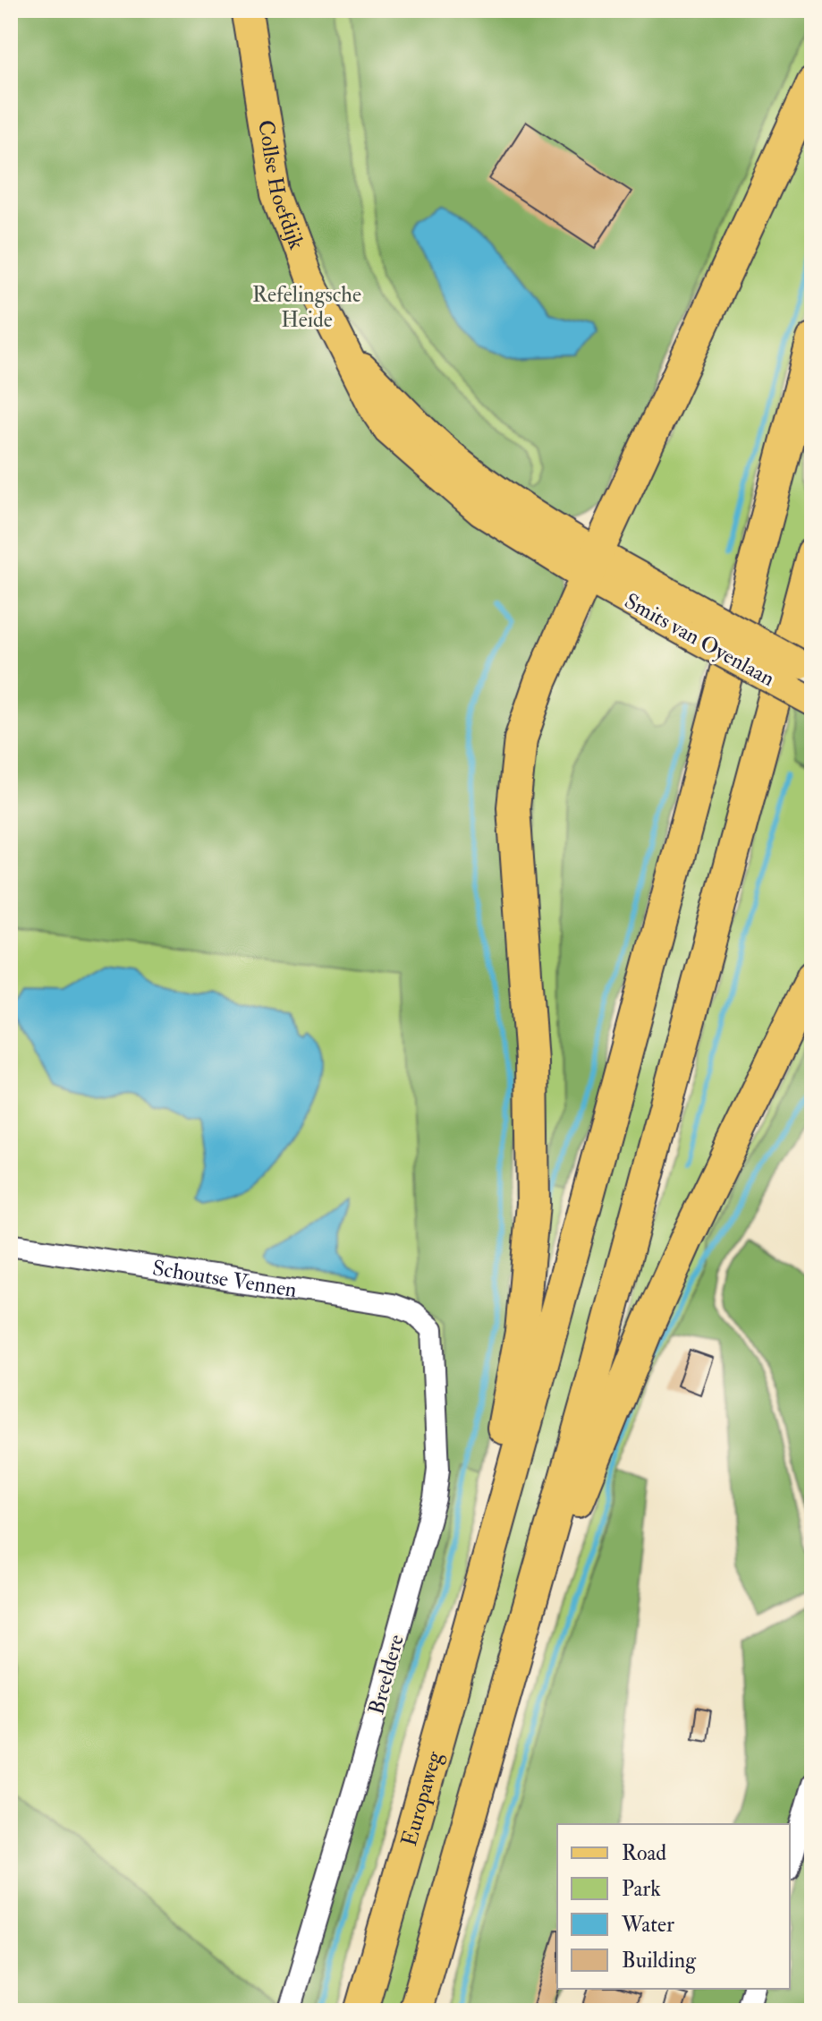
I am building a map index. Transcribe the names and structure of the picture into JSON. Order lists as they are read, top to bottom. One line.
{"streets":{"highway":["Europaweg"],"main road":["Collse Hoefdijk","Smits van Oyenlaan"],"street":["Schoutse Vennen","Breeldere"]},"crossings":[["Collse Hoefdijk","Smits van Oyenlaan"],["Schoutse Vennen","Breeldere"]],"parks":["Refelingsche Heide"],"legend":["Road","Park","Water","Building"]}
